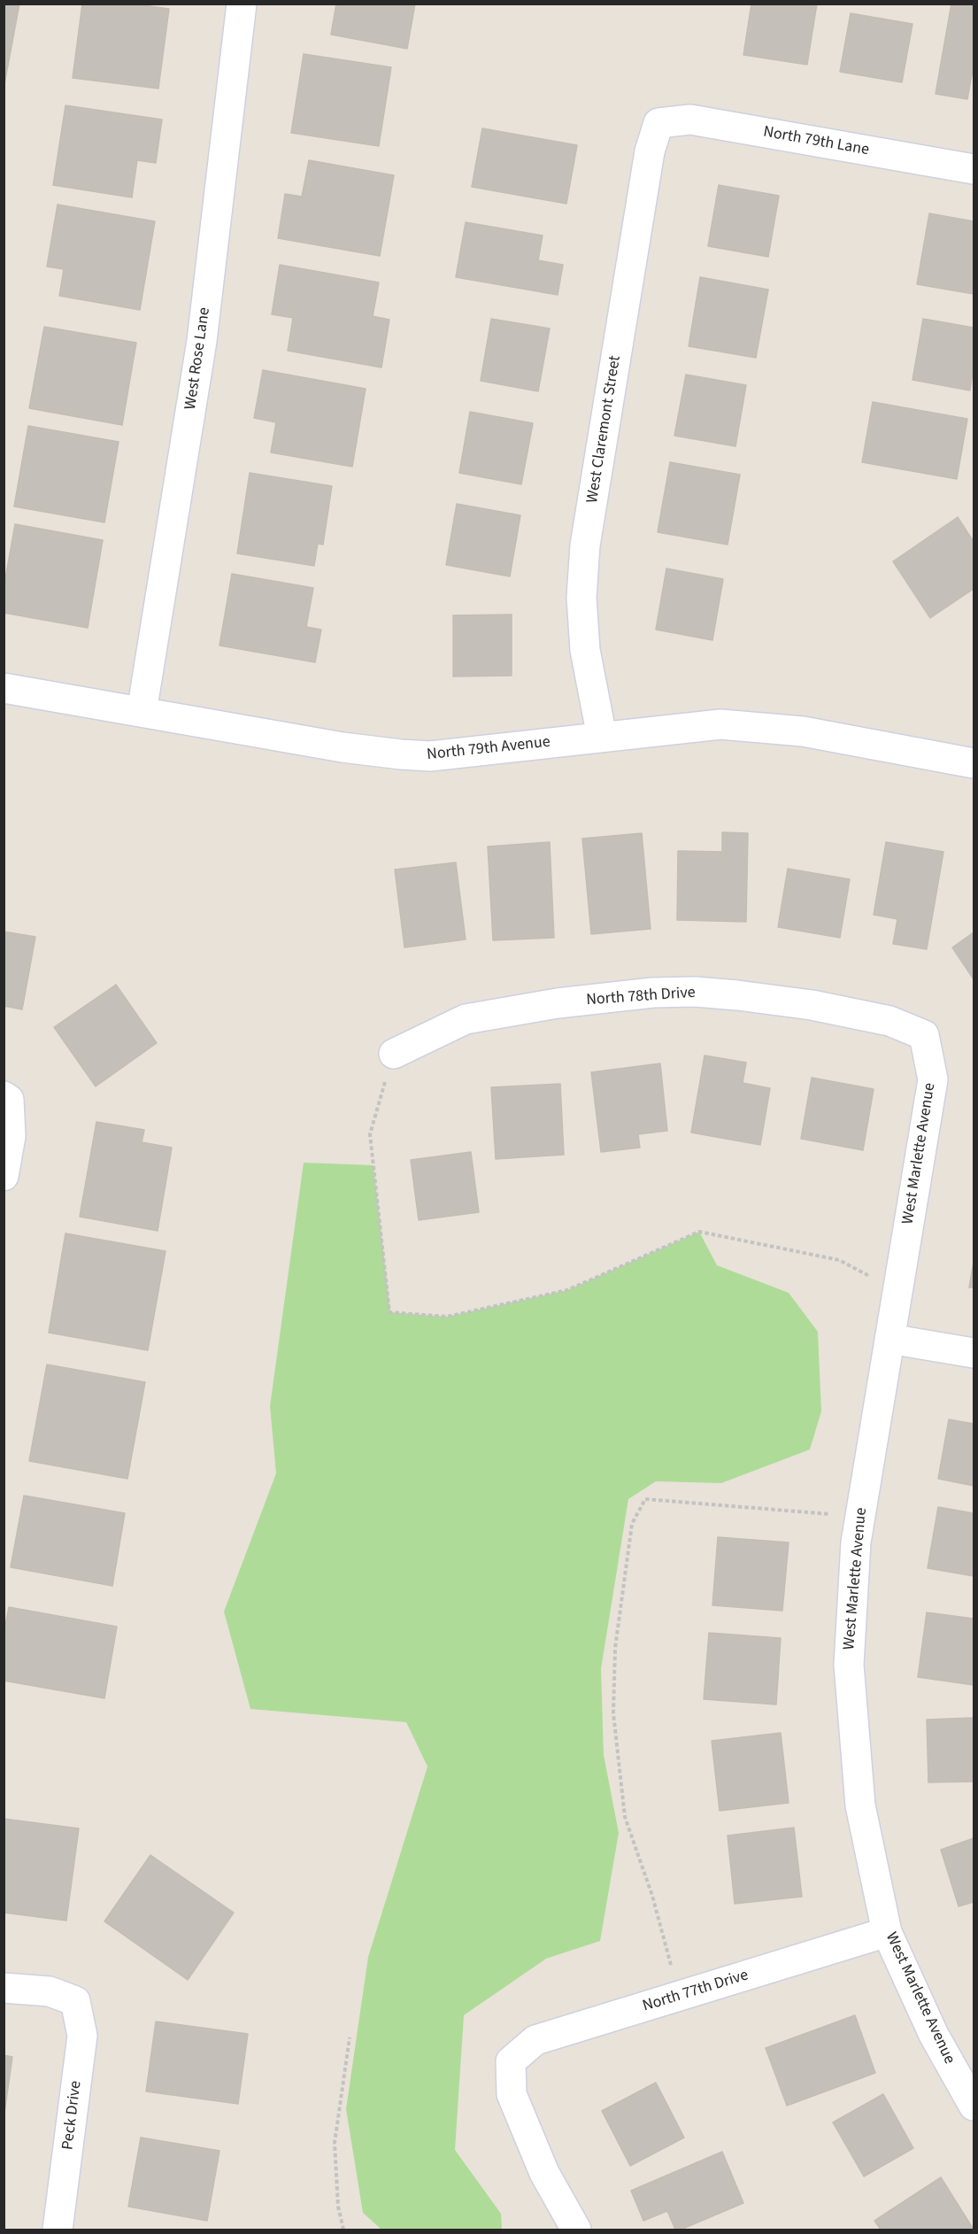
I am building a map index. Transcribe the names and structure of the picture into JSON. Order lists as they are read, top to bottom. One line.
{"streets":{"street":["North 79th Lane","West Rose Lane","West Claremont Street","North 79th Avenue","North 78th Drive","West Marlette Avenue","North 77th Drive","Peck Drive"]},"crossings":[["North 79th Lane","West Claremont Street"],["West Rose Lane","North 79th Avenue"],["West Claremont Street","North 79th Avenue"],["North 78th Drive","West Marlette Avenue"],["West Marlette Avenue","North 77th Drive"]]}
